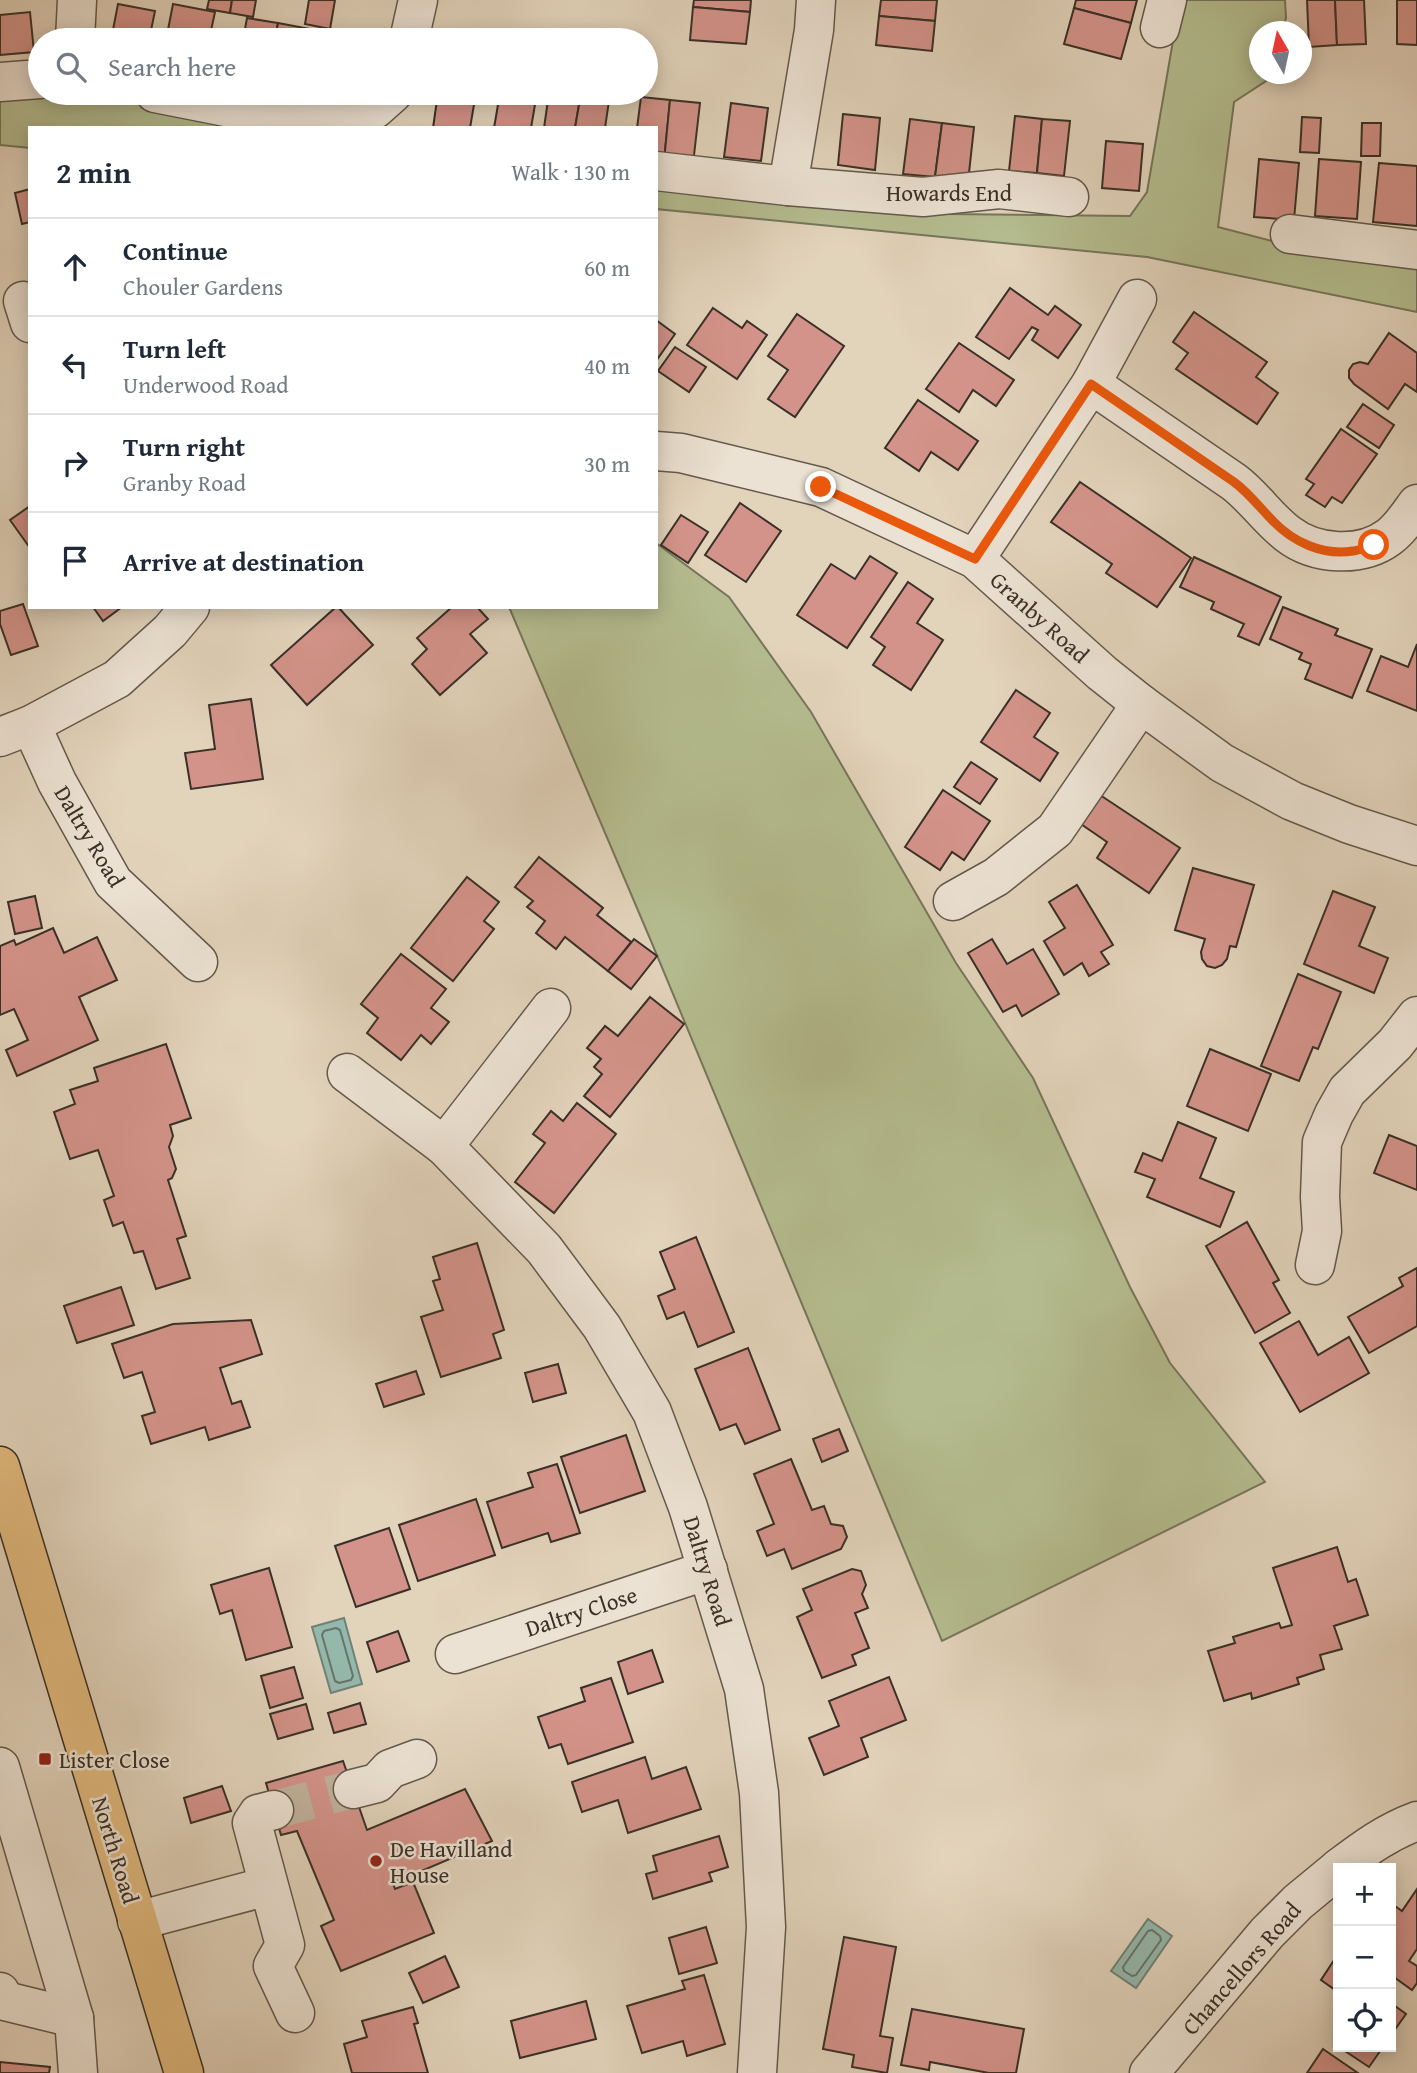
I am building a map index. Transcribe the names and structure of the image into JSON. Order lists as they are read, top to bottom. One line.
{"streets":{"main road":["North Road"],"street":["Howards End","Granby Road","Daltry Road","Daltry Close","Chancellors Road"]},"crossings":[["Daltry Road","Daltry Close"]],"places":{"transit":["Lister Close"],"other":["De Havilland House"]},"north":"top","page":{"search":"Search here","heading":["2 min","Walk · 130 m"],"list":[["Continue","Chouler Gardens","60 m"],["Turn left","Underwood Road","40 m"],["Turn right","Granby Road","30 m"],"Arrive at destination"],"map_buttons":["+","−"]}}
